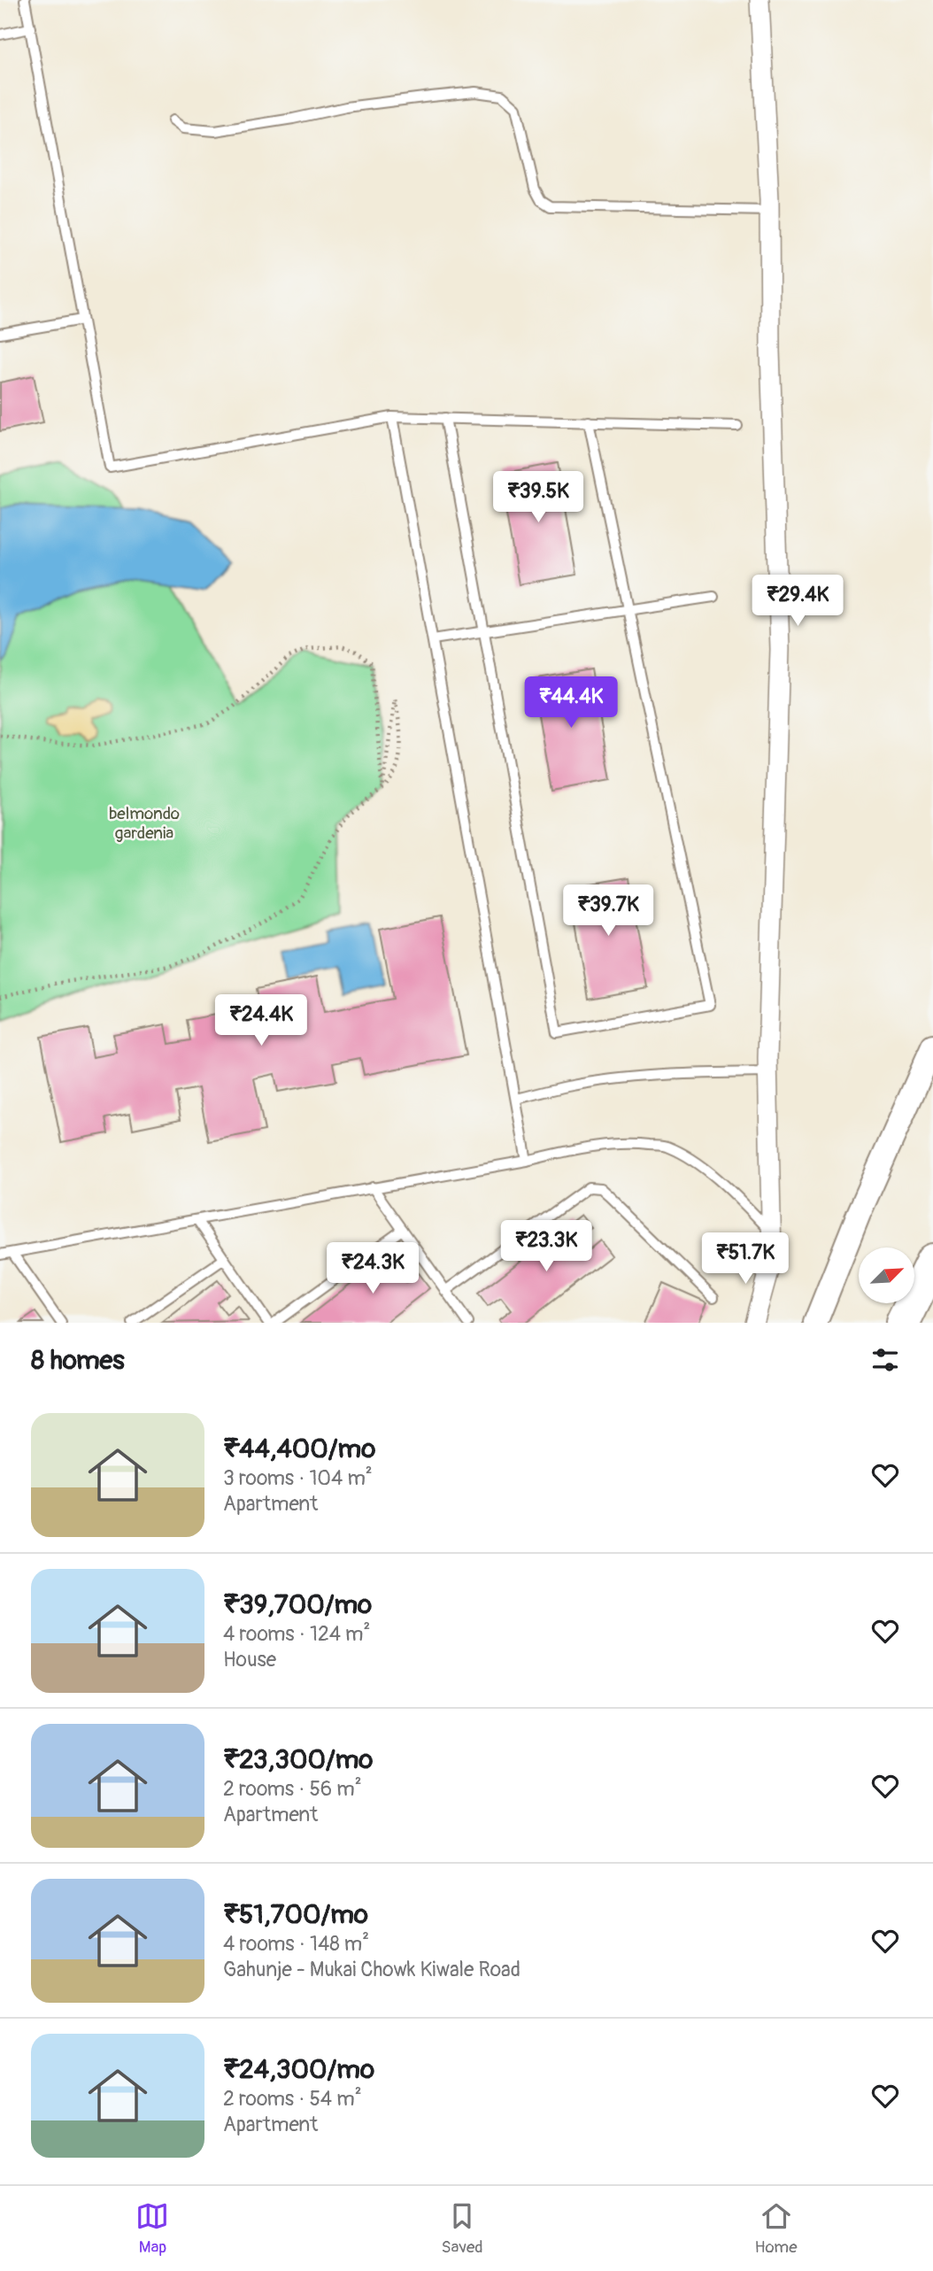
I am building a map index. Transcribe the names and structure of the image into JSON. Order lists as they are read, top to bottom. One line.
{"parks":["belmondo gardenia"],"north":"top right","page":{"price":["₹39.5K","₹29.4K","₹44.4K","₹39.7K","₹24.4K","₹23.3K","₹51.7K","₹24.3K"],"heading":"8 homes","list":[{"name":"₹44,400/mo","note":"3 rooms · 104 m² · Apartment"},{"name":"₹39,700/mo","note":"4 rooms · 124 m² · House"},{"name":"₹23,300/mo","note":"2 rooms · 56 m² · Apartment"},{"name":"₹51,700/mo","note":"4 rooms · 148 m² · Gahunje - Mukai Chowk Kiwale Road"},{"name":"₹24,300/mo","note":"2 rooms · 54 m² · Apartment"}],"tabs":["Map","Saved","Home"]}}
